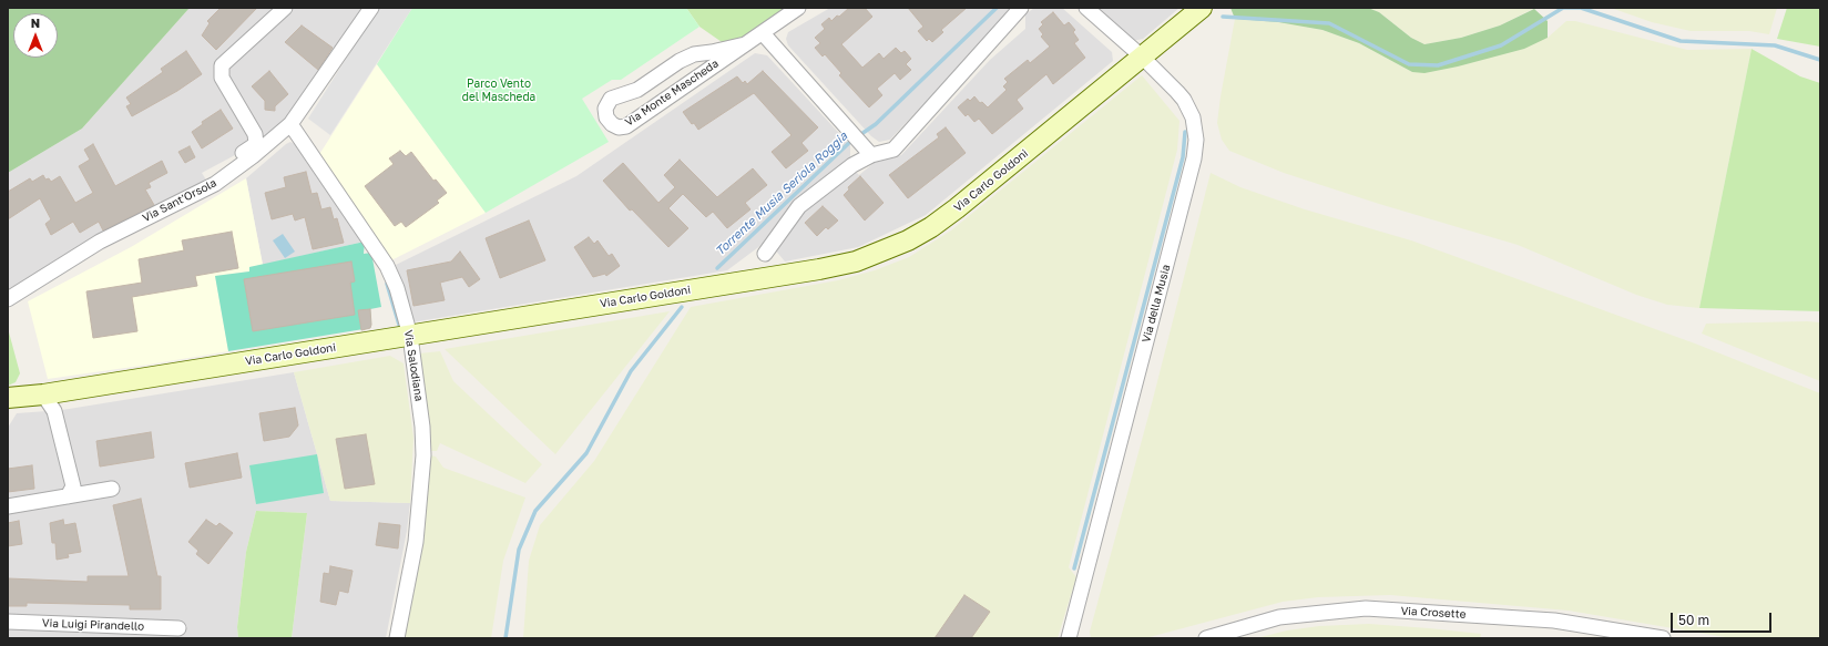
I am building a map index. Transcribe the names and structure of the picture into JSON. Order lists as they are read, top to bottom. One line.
{"streets":{"street":["Via Monte Mascheda","Via Carlo Goldoni","Via Sant'Orsola","Via della Musia","Via Salodiana","Via Crosette","Via Luigi Pirandello"]},"crossings":[["Via Carlo Goldoni","Via della Musia"],["Via Carlo Goldoni","Via Salodiana"],["Via Sant'Orsola","Via Salodiana"]],"water":["Torrente Musia Seriola Roggia"],"parks":["Parco Vento del Mascheda"],"scale_bar":"50 m","north":"top"}
